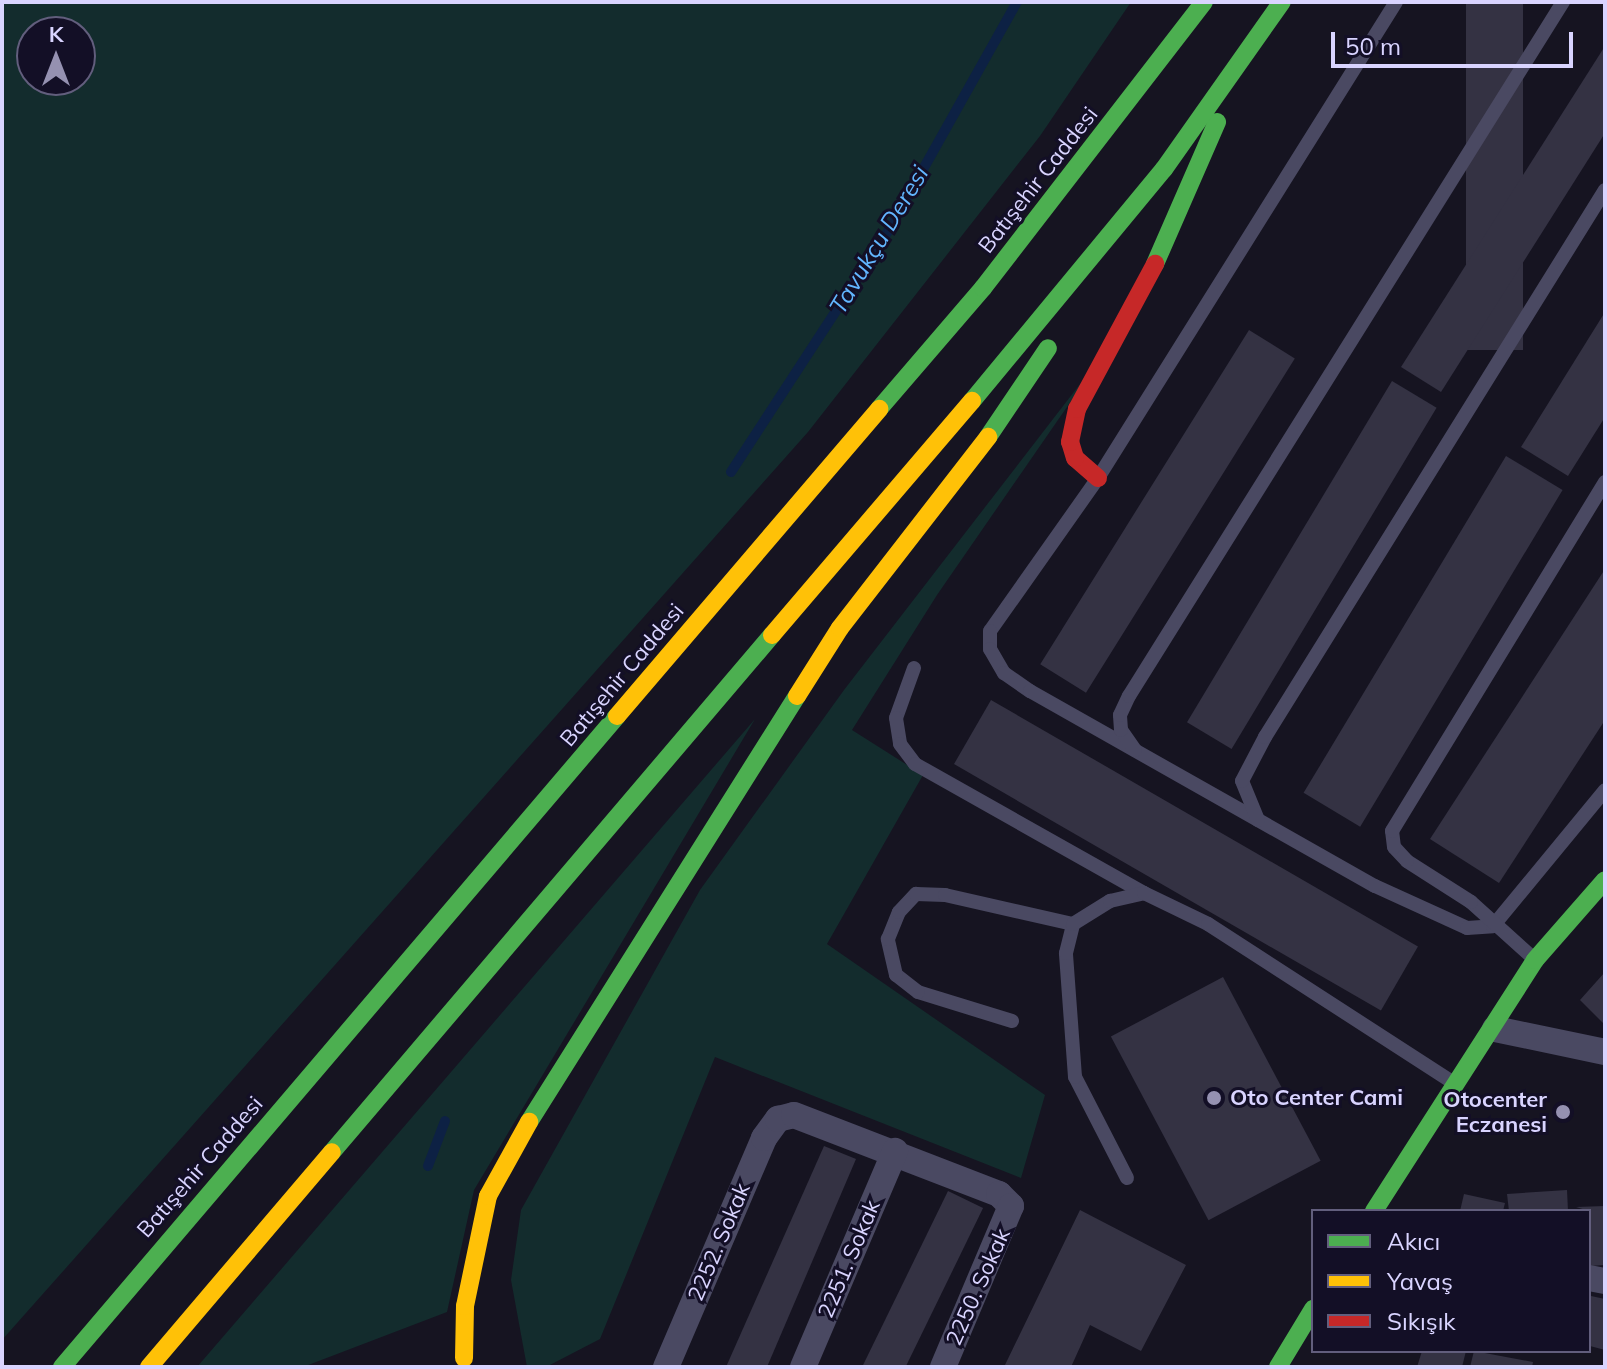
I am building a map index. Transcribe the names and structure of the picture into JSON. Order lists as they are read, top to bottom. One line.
{"streets":{"main road":["Batışehir Caddesi"],"street":["2252. Sokak","2251. Sokak","2250. Sokak"]},"crossings":[["2252. Sokak","2251. Sokak"],["2252. Sokak","2250. Sokak"],["2251. Sokak","2250. Sokak"]],"water":["Tavukçu Deresi"],"places":["Oto Center Cami","Otocenter Eczanesi"],"legend":["Akıcı","Yavaş","Sıkışık"],"scale_bar":"50 m","north":"top"}
